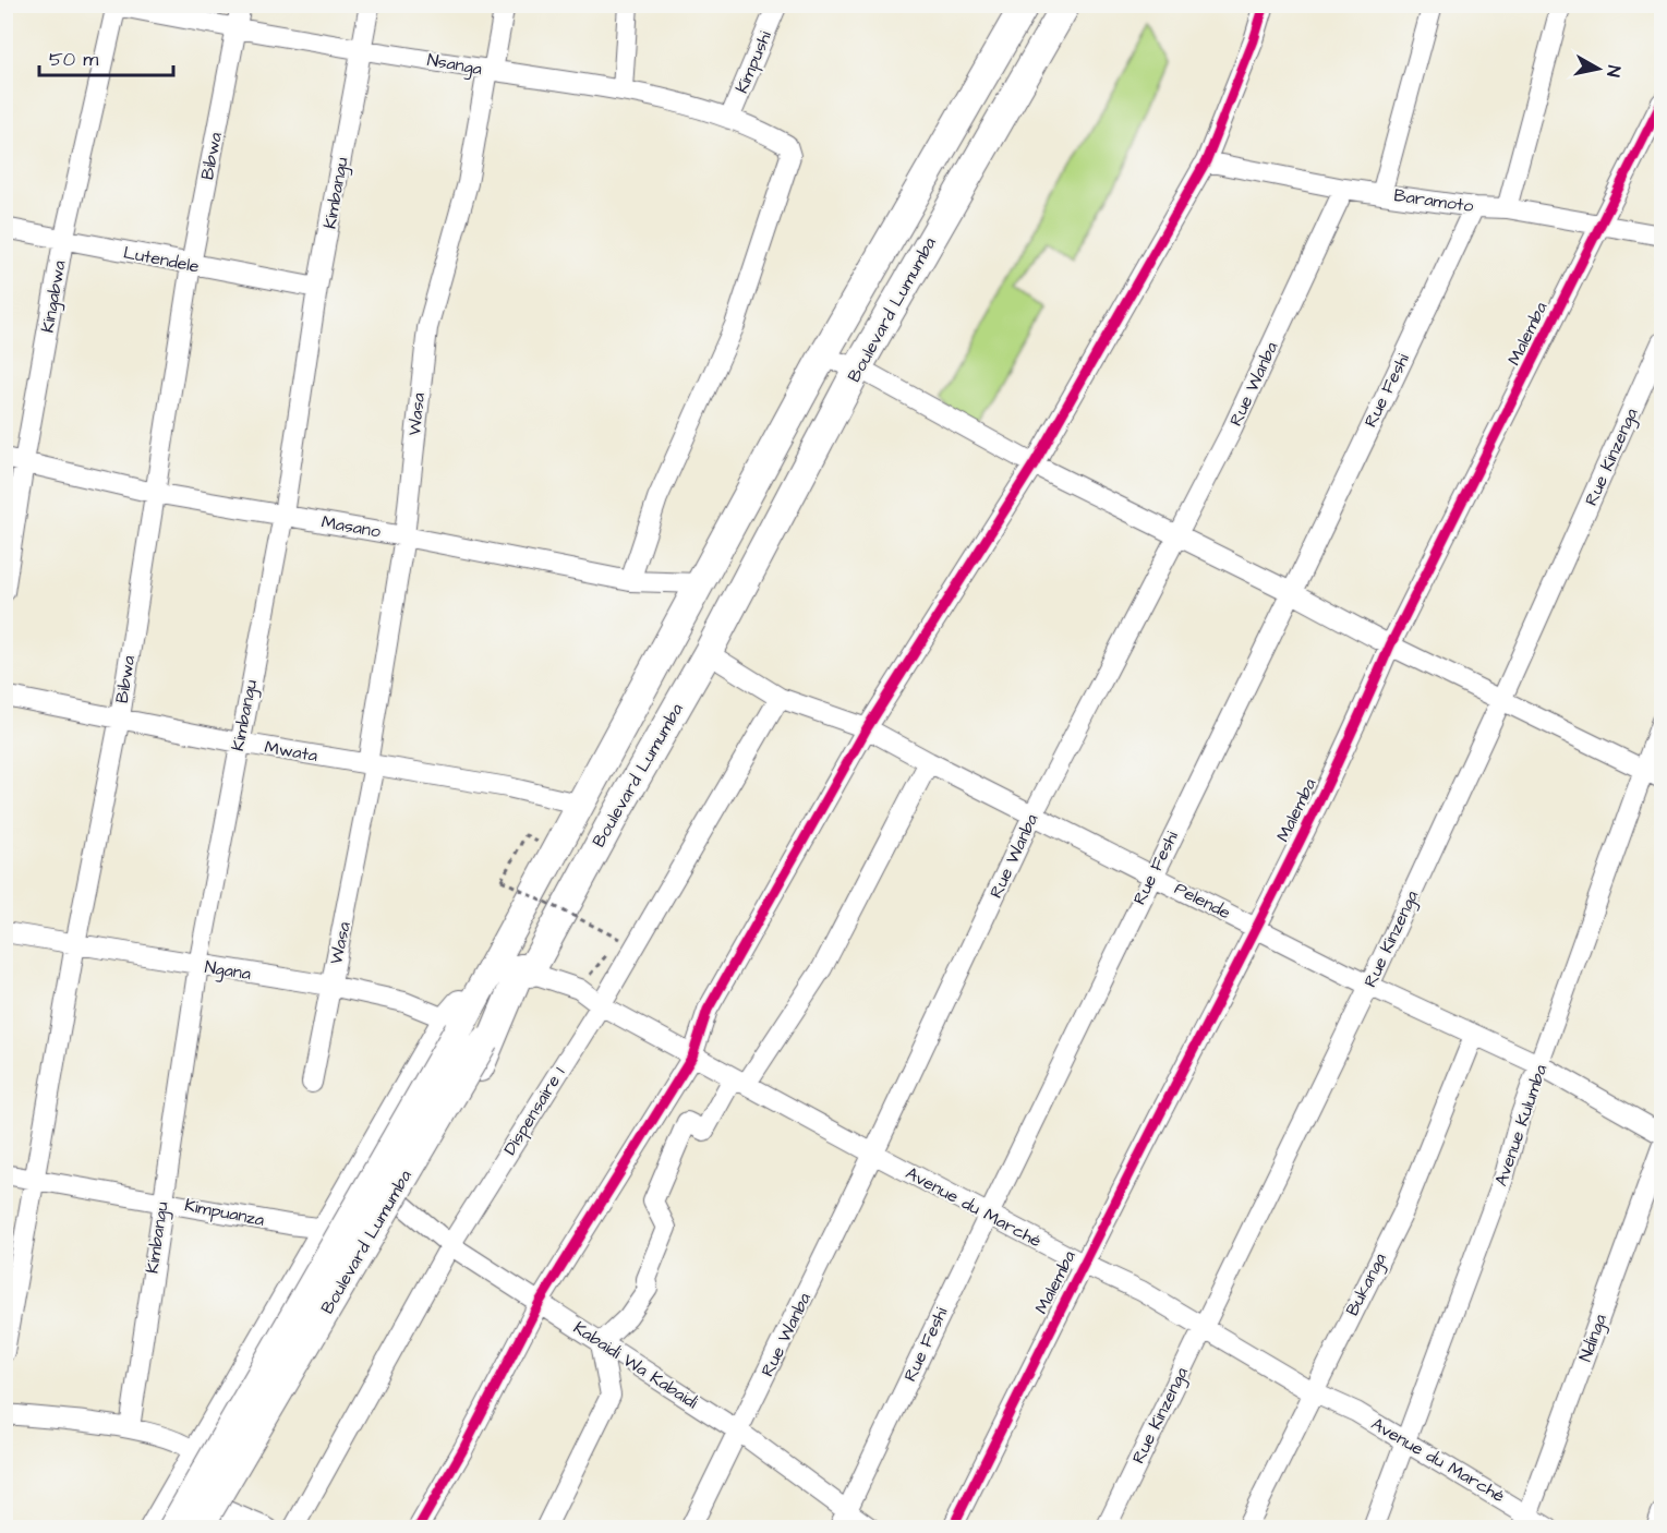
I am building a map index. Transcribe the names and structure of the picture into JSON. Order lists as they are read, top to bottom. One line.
{"streets":{"highway":["Boulevard Lumumba"],"street":["Kimpushi","Nsanga","Bibwa","Kimbangu","Baramoto","Lutendele","Kingabwa","Malemba","Rue Wanba","Rue Feshi","Wasa","Rue Kinzenga","Masano","Mwata","Pelende","Ngana","Dispensaire 1","Avenue Kulumba","Avenue du Marché","Kimpuanza","Bukanga","Ndinga","Kabaidi Wa Kabaidi"]},"crossings":[["Kimpushi","Nsanga"],["Nsanga","Bibwa"],["Nsanga","Kimbangu"],["Nsanga","Kingabwa"],["Nsanga","Wasa"],["Nsanga","Masano"],["Bibwa","Lutendele"],["Bibwa","Masano"],["Bibwa","Mwata"],["Bibwa","Ngana"],["Bibwa","Kimpuanza"],["Kimbangu","Lutendele"],["Kimbangu","Masano"],["Kimbangu","Mwata"],["Kimbangu","Ngana"],["Kimbangu","Kimpuanza"],["Baramoto","Malemba"],["Baramoto","Rue Wanba"],["Baramoto","Rue Feshi"],["Lutendele","Kingabwa"],["Kingabwa","Masano"],["Boulevard Lumumba","Masano"],["Boulevard Lumumba","Mwata"],["Boulevard Lumumba","Pelende"],["Boulevard Lumumba","Ngana"],["Boulevard Lumumba","Avenue du Marché"],["Malemba","Pelende"],["Malemba","Avenue du Marché"],["Rue Wanba","Pelende"],["Rue Wanba","Avenue du Marché"],["Rue Wanba","Kabaidi Wa Kabaidi"],["Rue Feshi","Pelende"],["Rue Feshi","Avenue du Marché"],["Rue Feshi","Kabaidi Wa Kabaidi"],["Wasa","Masano"],["Wasa","Mwata"],["Wasa","Ngana"],["Rue Kinzenga","Pelende"],["Rue Kinzenga","Avenue du Marché"],["Pelende","Dispensaire 1"],["Pelende","Avenue Kulumba"],["Pelende","Bukanga"],["Dispensaire 1","Avenue du Marché"],["Dispensaire 1","Kabaidi Wa Kabaidi"],["Avenue Kulumba","Avenue du Marché"],["Avenue du Marché","Bukanga"],["Avenue du Marché","Ndinga"]],"scale_bar":"50 m","north":"right"}
